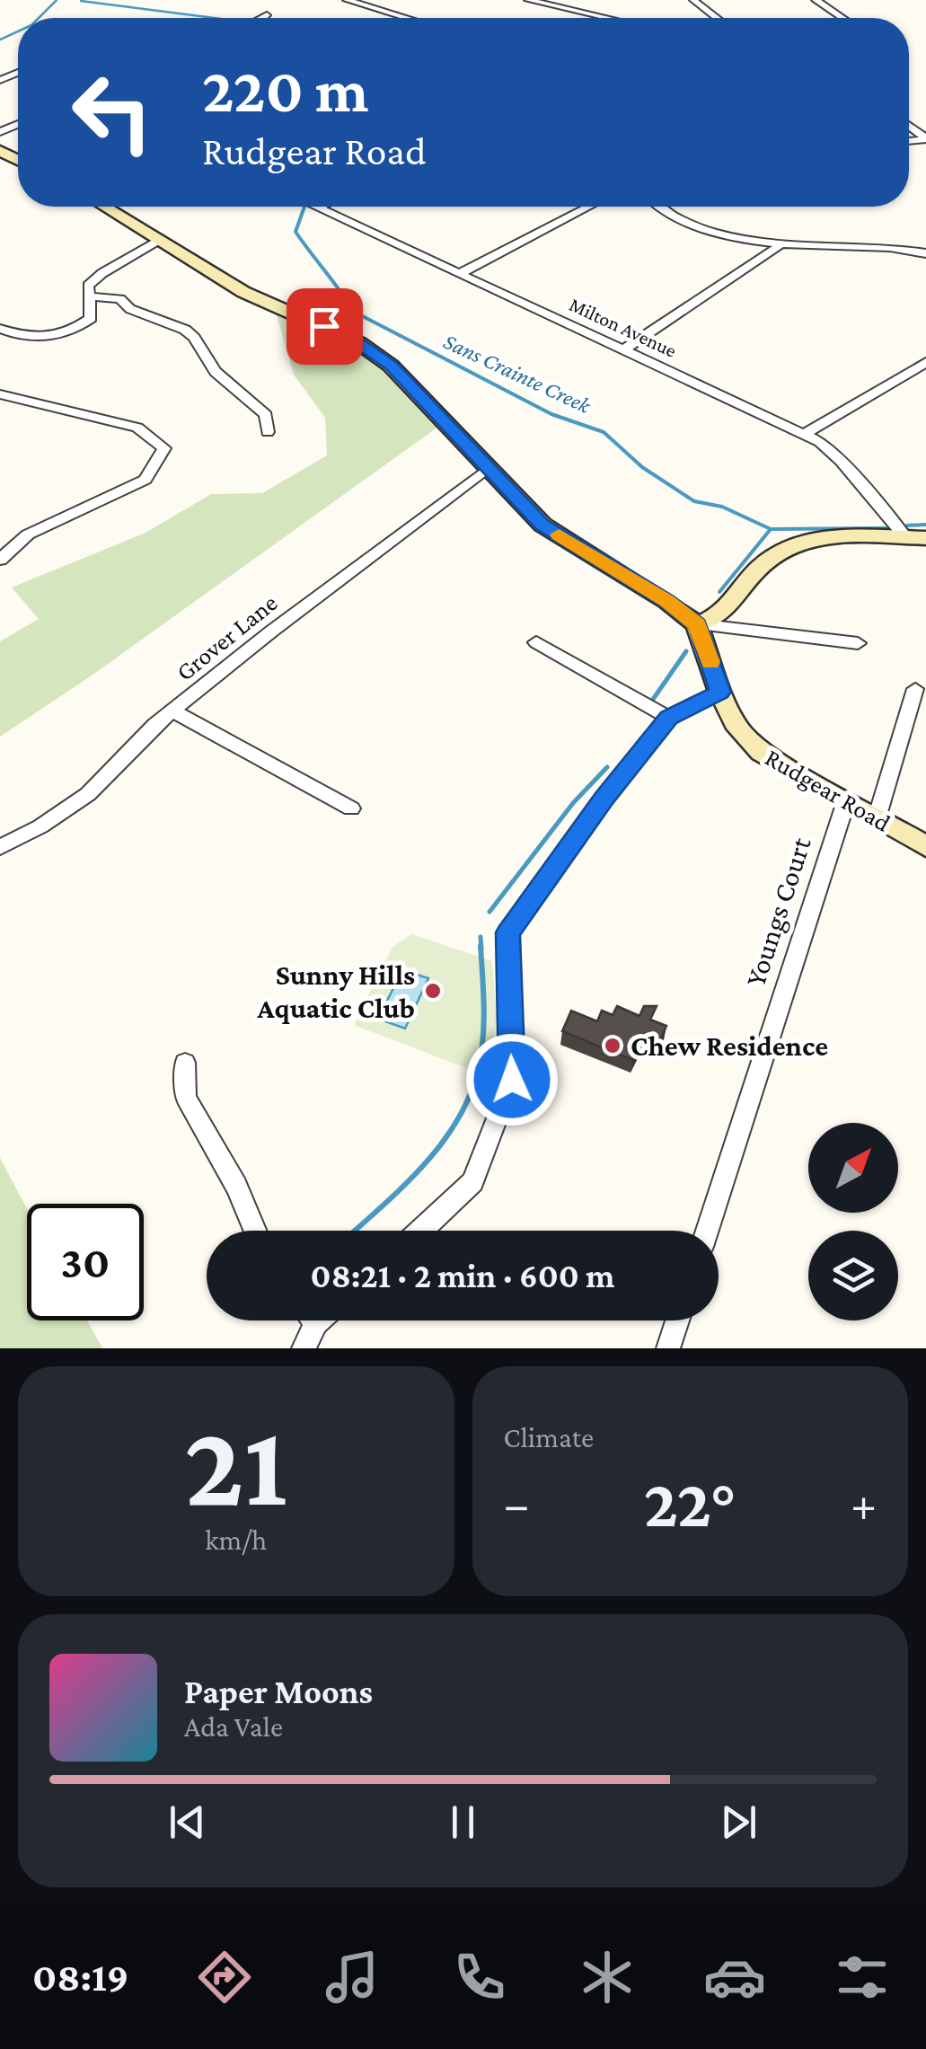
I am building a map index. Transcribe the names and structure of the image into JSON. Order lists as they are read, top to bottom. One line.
{"streets":{"street":["Milton Avenue","Grover Lane","Rudgear Road","Youngs Court"]},"crossings":[["Rudgear Road","Youngs Court"]],"water":["Sans Crainte Creek"],"places":["Sunny Hills Aquatic Club","Chew Residence"],"north":"top right","page":{"turn":["220 m","Rudgear Road"],"limit":"30","trip":"08:21 · 2 min · 600 m","tile":[["21","km/h"],"Climate"],"heat":["−","22°","+"],"song":["Paper Moons","Ada Vale"],"tabs":"08:19"}}
